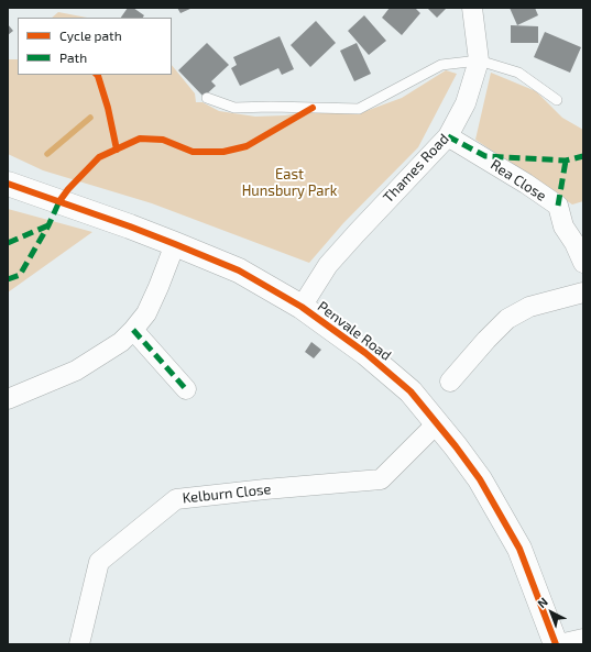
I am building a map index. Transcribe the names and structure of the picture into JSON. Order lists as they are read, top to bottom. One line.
{"streets":{"street":["Thames Road","Rea Close","Penvale Road","Kelburn Close"]},"crossings":[["Thames Road","Rea Close"],["Thames Road","Penvale Road"],["Penvale Road","Kelburn Close"]],"parks":["East Hunsbury Park"],"legend":["Cycle path","Path"],"north":"top left"}
